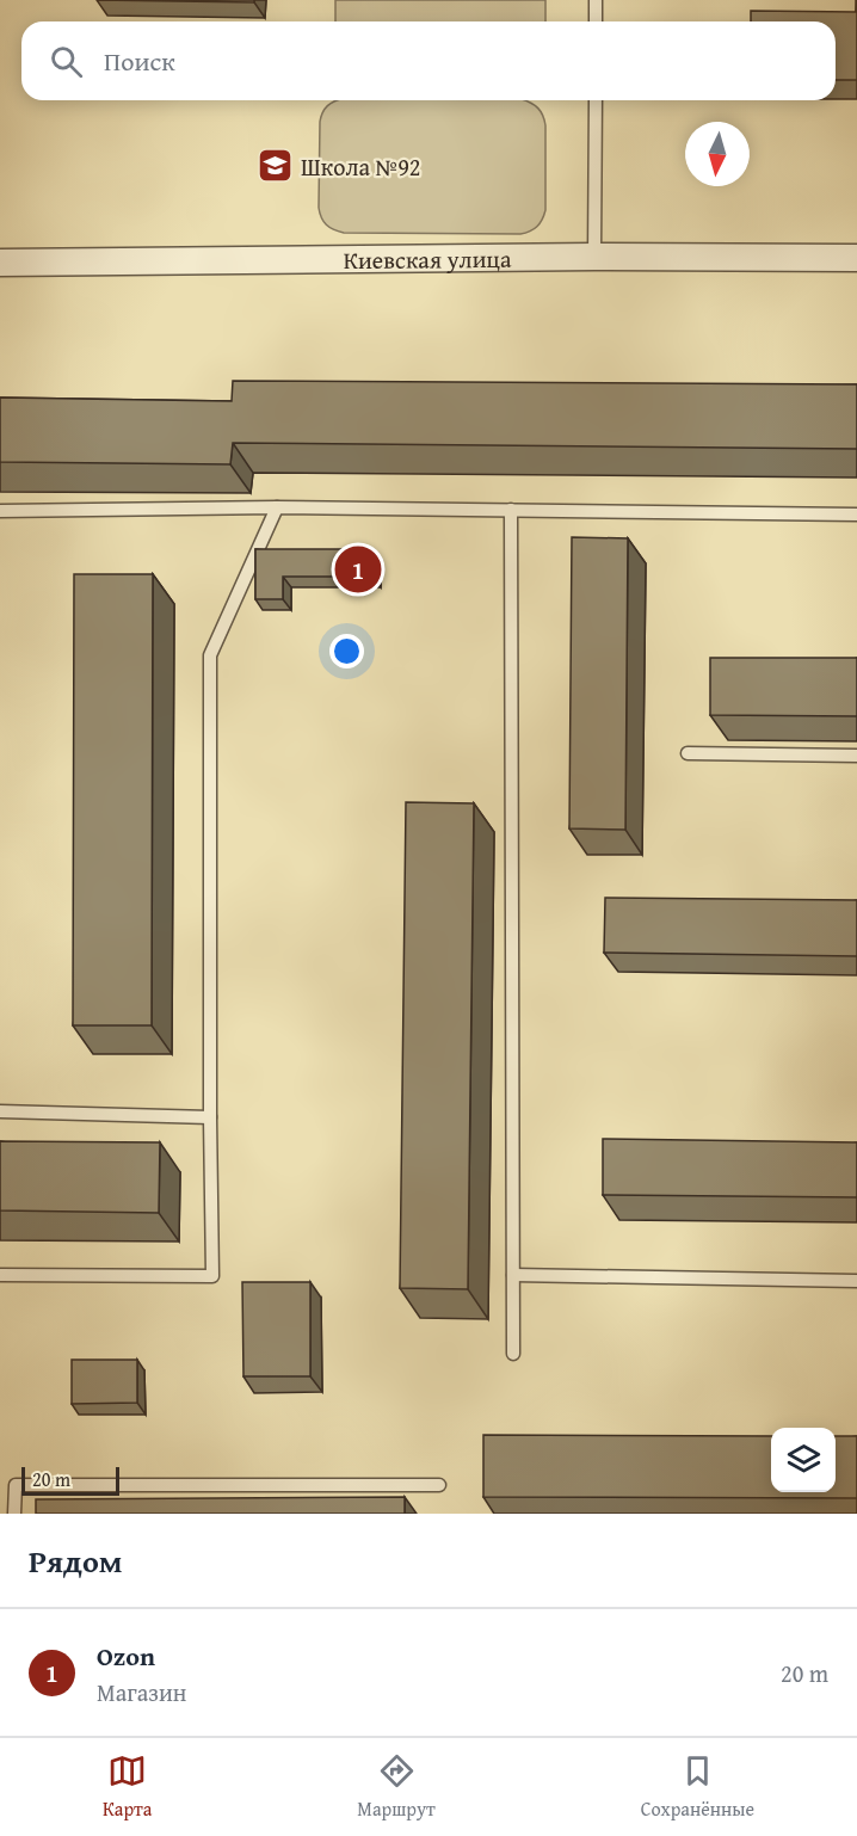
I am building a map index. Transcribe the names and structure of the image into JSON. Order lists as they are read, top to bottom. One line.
{"streets":{"street":["Киевская улица"]},"places":{"school or university":["Школа №92"]},"scale_bar":"20 m","north":"bottom","page":{"search":"Поиск","pins":"1","scale":"20 m","heading":"Рядом","list":[{"mark":"1","name":"Ozon","note":"Магазин","value":"20 m"}],"nav":["Карта","Маршрут","Сохранённые"]}}
